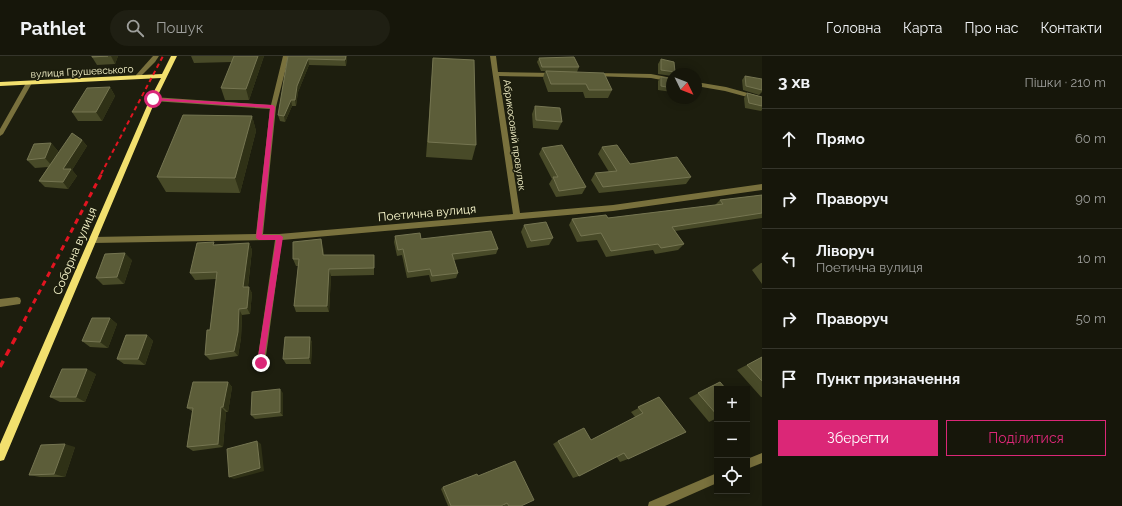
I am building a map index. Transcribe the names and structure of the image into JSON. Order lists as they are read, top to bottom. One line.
{"streets":{"street":["вулиця Грушевського","Абрикосовий провулок","Поетична вулиця","Соборна вулиця"]},"crossings":[["вулиця Грушевського","Соборна вулиця"],["Абрикосовий провулок","Поетична вулиця"],["Поетична вулиця","Соборна вулиця"]],"north":"bottom right","page":{"header":"Pathlet","search":"Пошук","nav":["Головна","Карта","Про нас","Контакти"],"heading":["3 хв","Пішки · 210 m"],"list":[["Прямо","60 m"],["Праворуч","90 m"],["Ліворуч","Поетична вулиця","10 m"],["Праворуч","50 m"],"Пункт призначення"],"map_buttons":["+","−"],"buttons":["Зберегти","Поділитися"]}}
